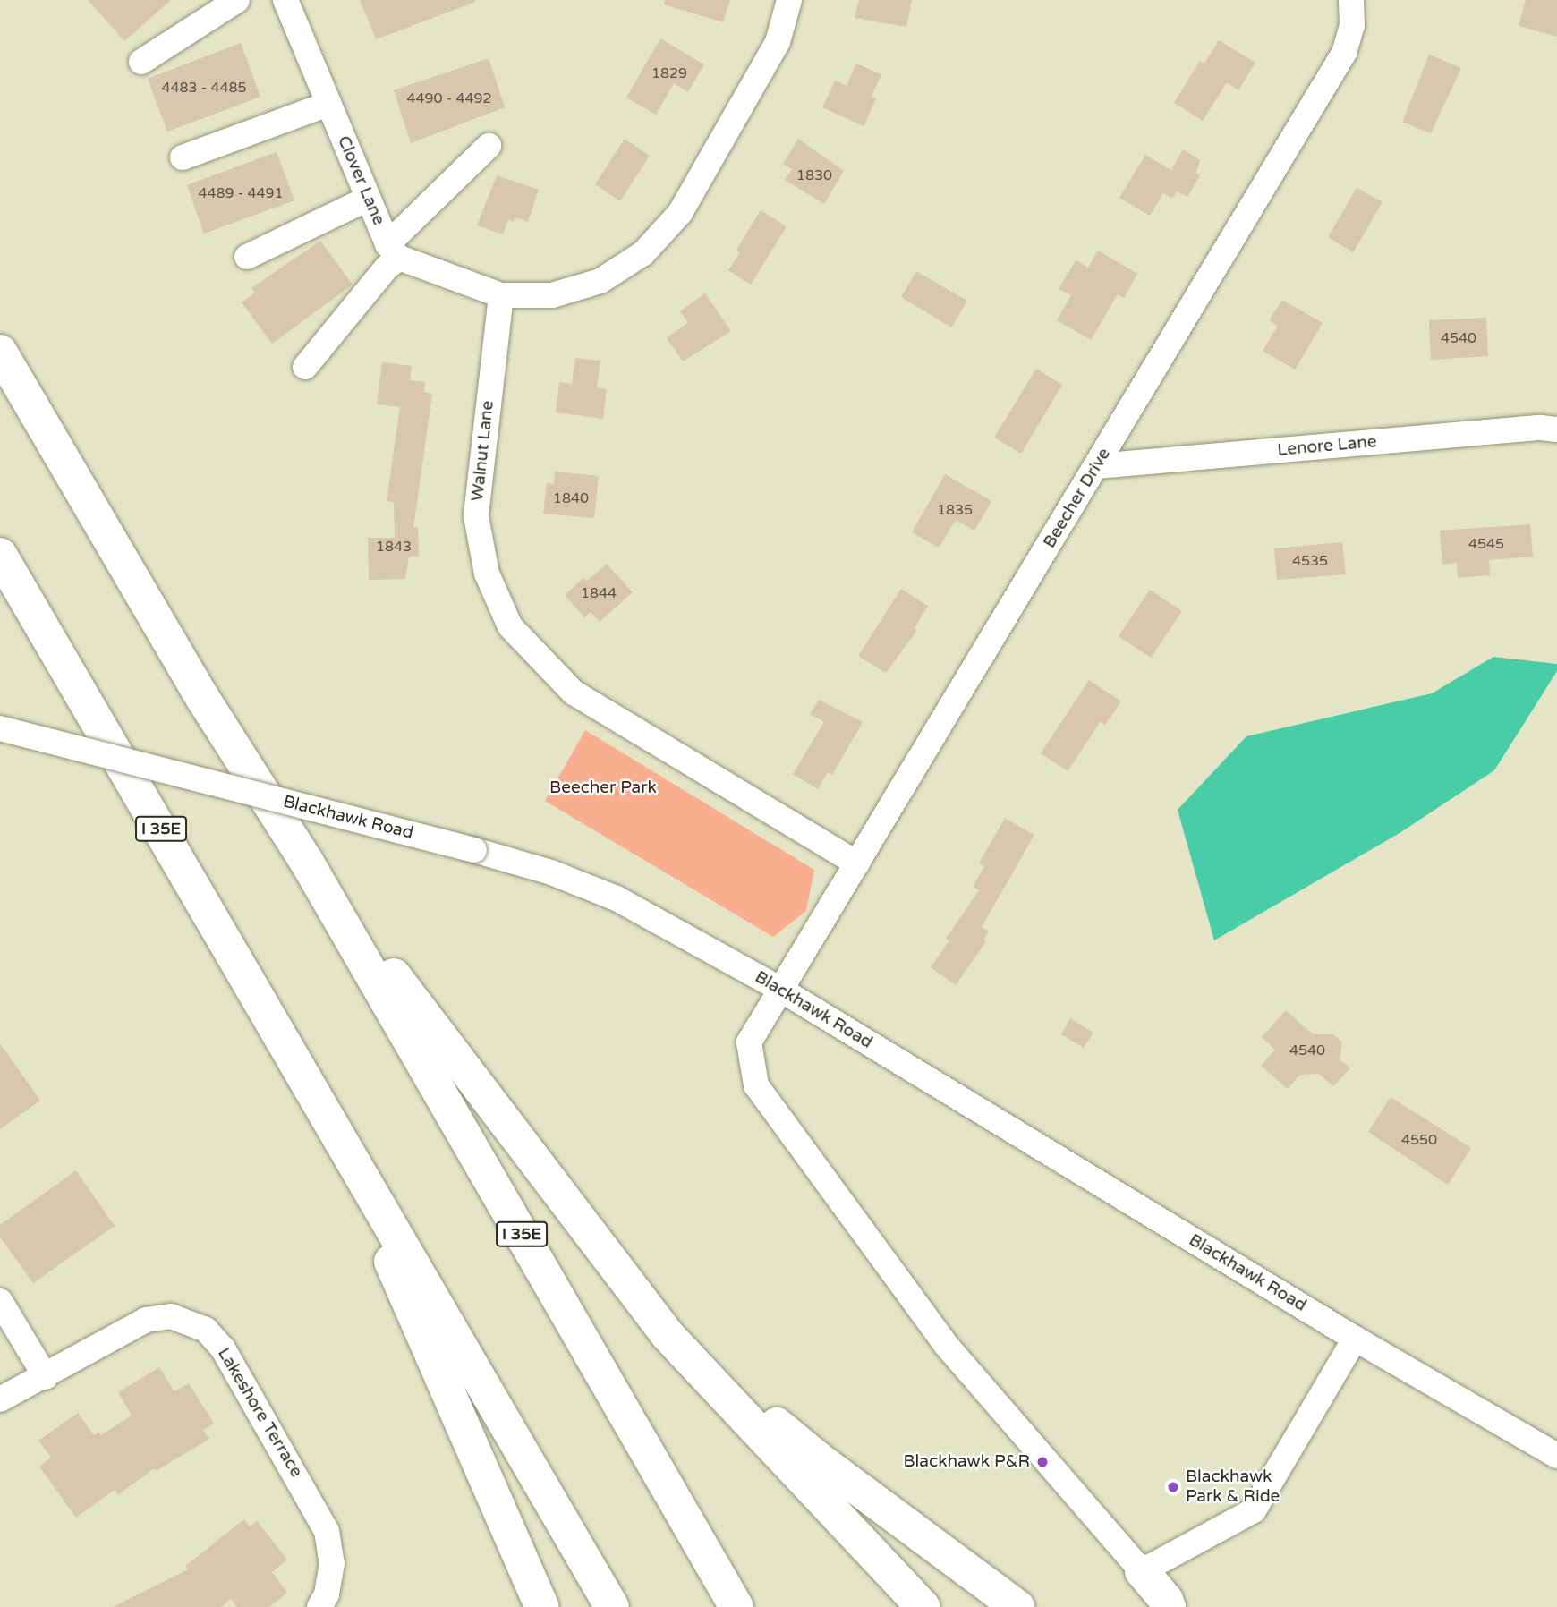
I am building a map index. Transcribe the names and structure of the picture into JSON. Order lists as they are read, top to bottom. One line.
{"streets":{"highway":["I 35E"],"street":["Clover Lane","Lenore Lane","Walnut Lane","Beecher Drive","Blackhawk Road","Lakeshore Terrace"]},"crossings":[["Lenore Lane","Beecher Drive"],["Walnut Lane","Beecher Drive"],["Beecher Drive","Blackhawk Road"]],"parks":["Beecher Park"],"places":["Blackhawk P&R","Blackhawk Park & Ride"],"house_numbers":["1829","4483 - 4485","4490 - 4492","1830","4489 - 4491","4540","1840","1835","4545","1843","4535","1844","4540","4550"]}
